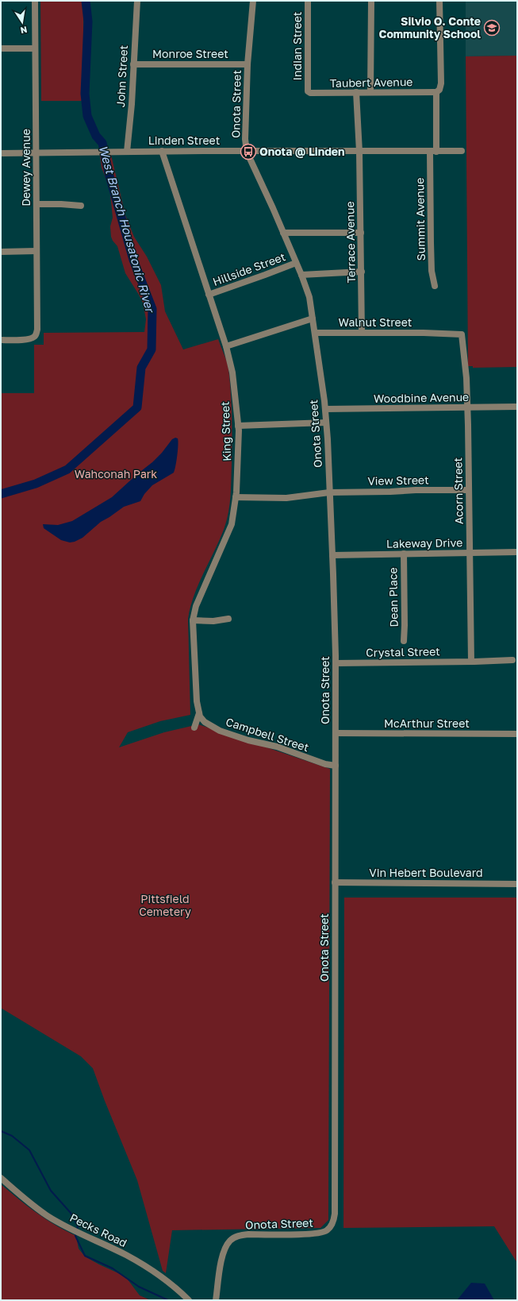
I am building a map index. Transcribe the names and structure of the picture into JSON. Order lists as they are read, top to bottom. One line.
{"streets":{"street":["Indian Street","Monroe Street","John Street","Taubert Avenue","Onota Street","Linden Street","Dewey Avenue","Summit Avenue","Terrace Avenue","Hillside Street","Walnut Street","Woodbine Avenue","King Street","View Street","Acorn Street","Lakeway Drive","Dean Place","Crystal Street","McArthur Street","Campbell Street","Vin Hebert Boulevard","Pecks Road"]},"crossings":[["Indian Street","Taubert Avenue"],["Monroe Street","John Street"],["Monroe Street","Onota Street"],["John Street","Linden Street"],["Taubert Avenue","Summit Avenue"],["Taubert Avenue","Terrace Avenue"],["Onota Street","Linden Street"],["Onota Street","Hillside Street"],["Onota Street","Walnut Street"],["Onota Street","Woodbine Avenue"],["Onota Street","View Street"],["Onota Street","Lakeway Drive"],["Onota Street","Crystal Street"],["Onota Street","McArthur Street"],["Onota Street","Campbell Street"],["Onota Street","Vin Hebert Boulevard"],["Linden Street","Dewey Avenue"],["Linden Street","Summit Avenue"],["Linden Street","Terrace Avenue"],["Linden Street","King Street"],["Terrace Avenue","Walnut Street"],["Hillside Street","King Street"],["Walnut Street","Acorn Street"],["Woodbine Avenue","Acorn Street"],["King Street","View Street"],["King Street","Campbell Street"],["View Street","Acorn Street"],["Acorn Street","Lakeway Drive"],["Acorn Street","Crystal Street"],["Lakeway Drive","Dean Place"]],"water":["West Branch Housatonic River"],"parks":["Wahconah Park","Pittsfield Cemetery"],"places":{"school or university":["Silvio O. Conte Community School"],"bus stop":["Onota @ Linden"]},"north":"bottom"}
